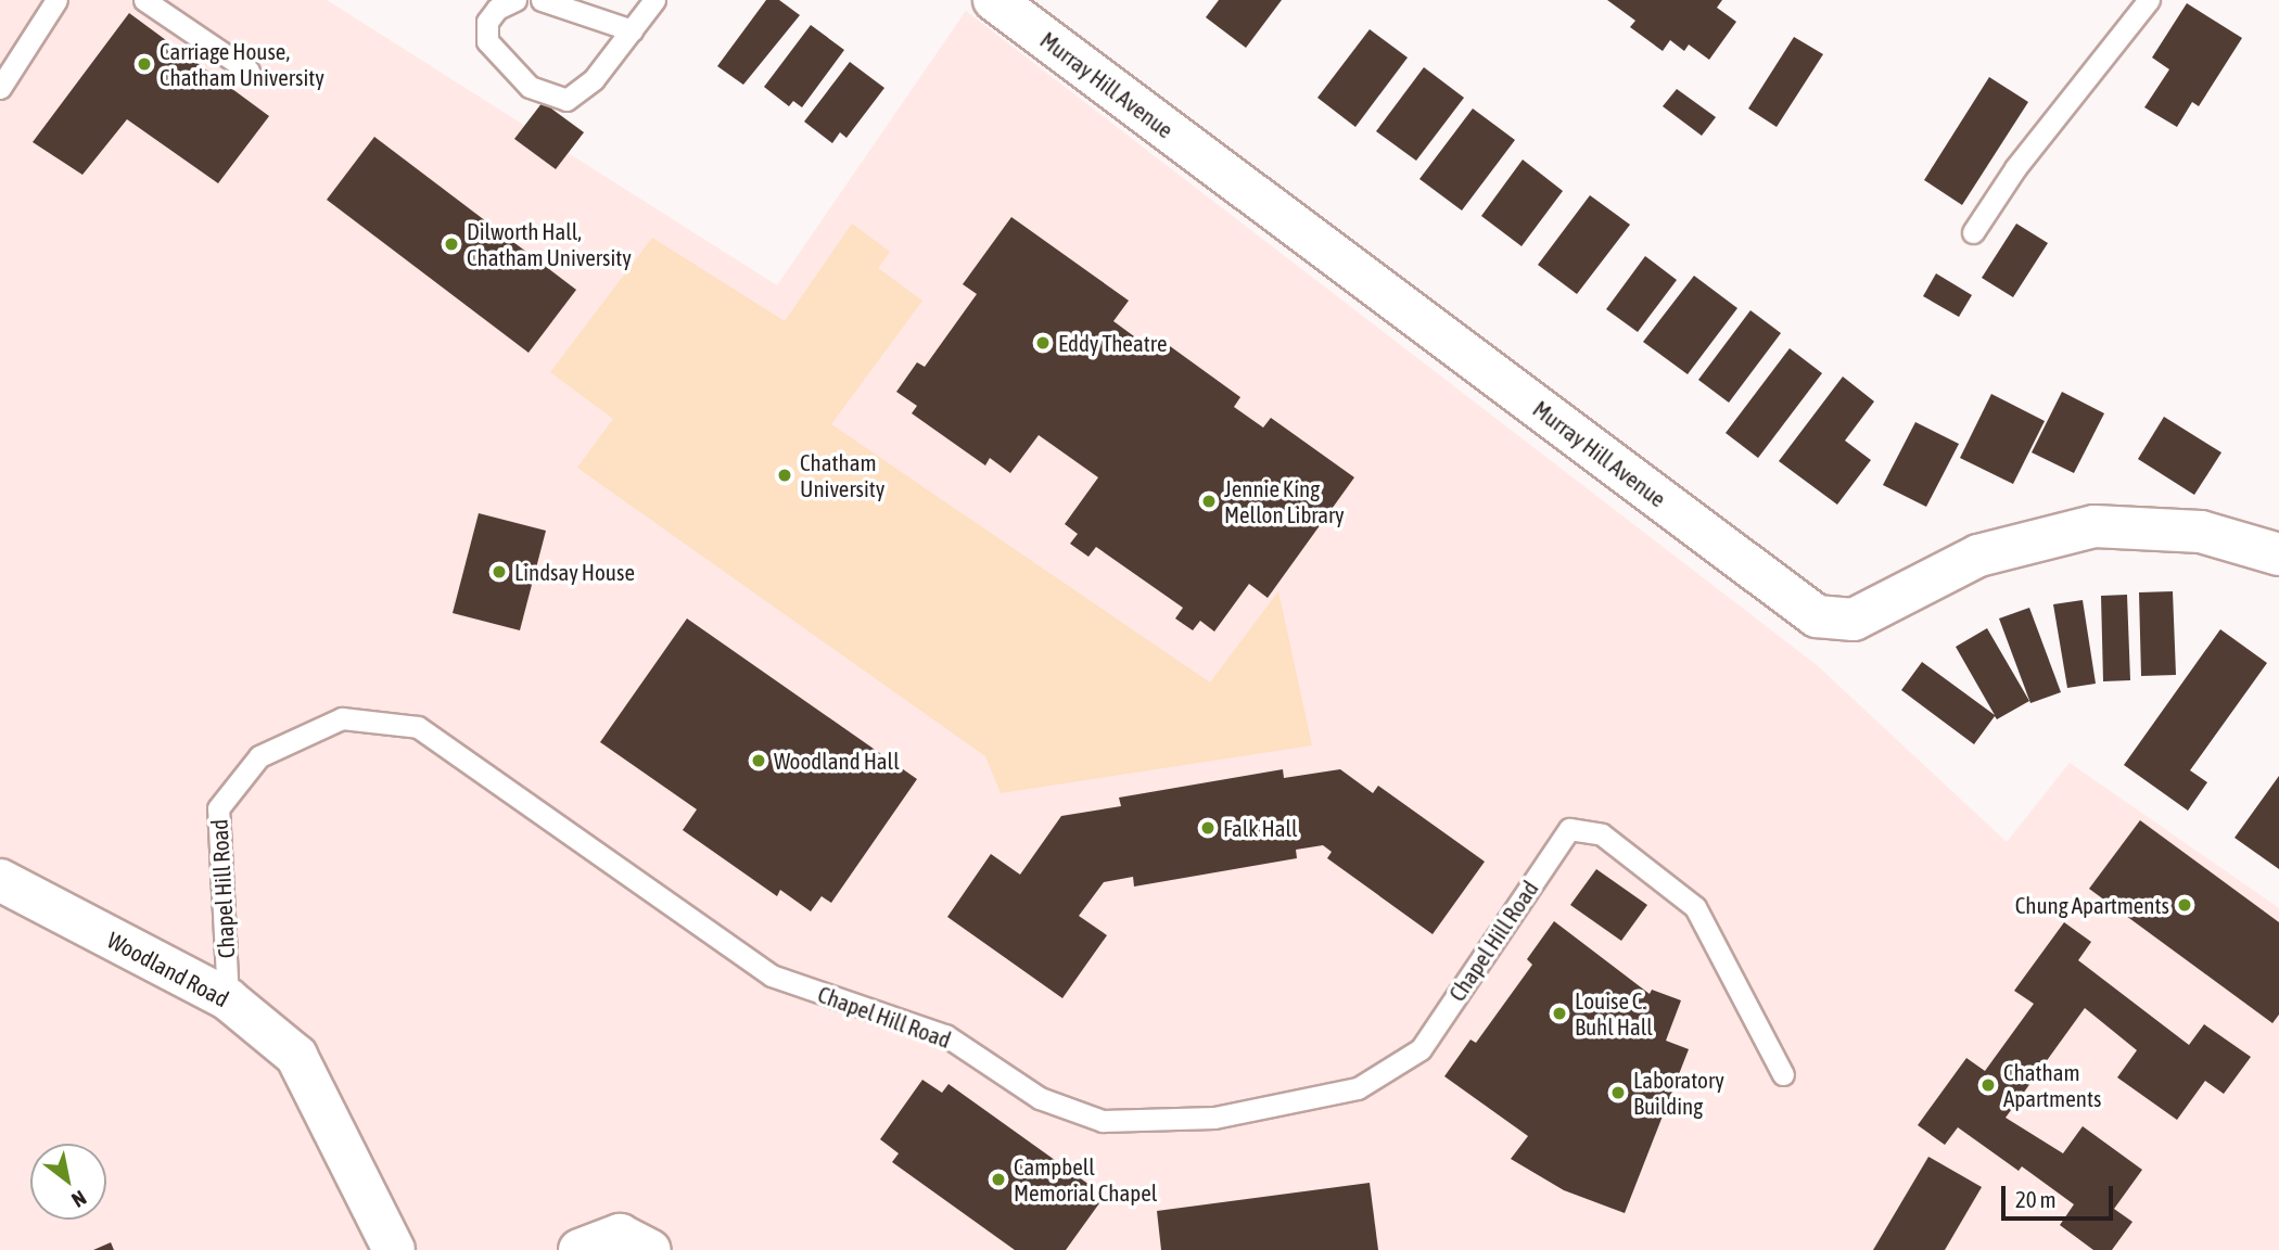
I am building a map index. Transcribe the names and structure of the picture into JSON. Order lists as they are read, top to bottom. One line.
{"streets":{"street":["Murray Hill Avenue","Woodland Road"],"lane":["Chapel Hill Road"]},"crossings":[["Chapel Hill Road","Woodland Road"]],"places":["Carriage House, Chatham University","Dilworth Hall, Chatham University","Eddy Theatre","Chatham University","Jennie King Mellon Library","Lindsay House","Woodland Hall","Falk Hall","Chung Apartments","Louise C. Buhl Hall","Chatham Apartments","Laboratory Building","Campbell Memorial Chapel"],"scale_bar":"20 m","north":"bottom right"}
